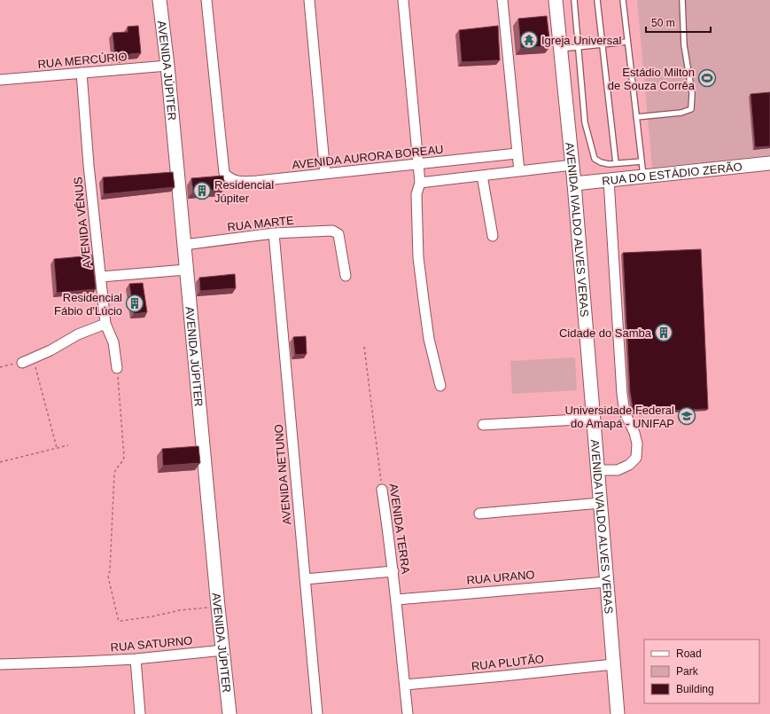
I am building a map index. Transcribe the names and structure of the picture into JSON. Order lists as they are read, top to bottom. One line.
{"streets":{"street":["RUA MERCÚRIO","AVENIDA JÚPITER","AVENIDA AURORA BOREAU","RUA DO ESTÁDIO ZERÃO","AVENIDA VÊNUS","RUA MARTE","AVENIDA IVALDO ALVES VERAS","AVENIDA NETUNO","AVENIDA TERRA","RUA URANO","RUA SATURNO","RUA PLUTÃO"]},"crossings":[["RUA MERCÚRIO","AVENIDA JÚPITER"],["RUA MERCÚRIO","AVENIDA VÊNUS"],["AVENIDA JÚPITER","RUA MARTE"],["AVENIDA JÚPITER","RUA SATURNO"],["RUA DO ESTÁDIO ZERÃO","AVENIDA IVALDO ALVES VERAS"],["RUA MARTE","AVENIDA NETUNO"],["AVENIDA IVALDO ALVES VERAS","RUA URANO"],["AVENIDA IVALDO ALVES VERAS","RUA PLUTÃO"],["AVENIDA TERRA","RUA URANO"],["AVENIDA TERRA","RUA PLUTÃO"]],"places":{"temple":["Igreja Universal"],"sports":["Estádio Milton de Souza Corrêa"],"building":["Residencial Júpiter","Residencial Fábio d'Lúcio","Cidade do Samba"],"school or university":["Universidade Federal do Amapá - UNIFAP"]},"legend":["Road","Park","Building"],"scale_bar":"50 m"}
